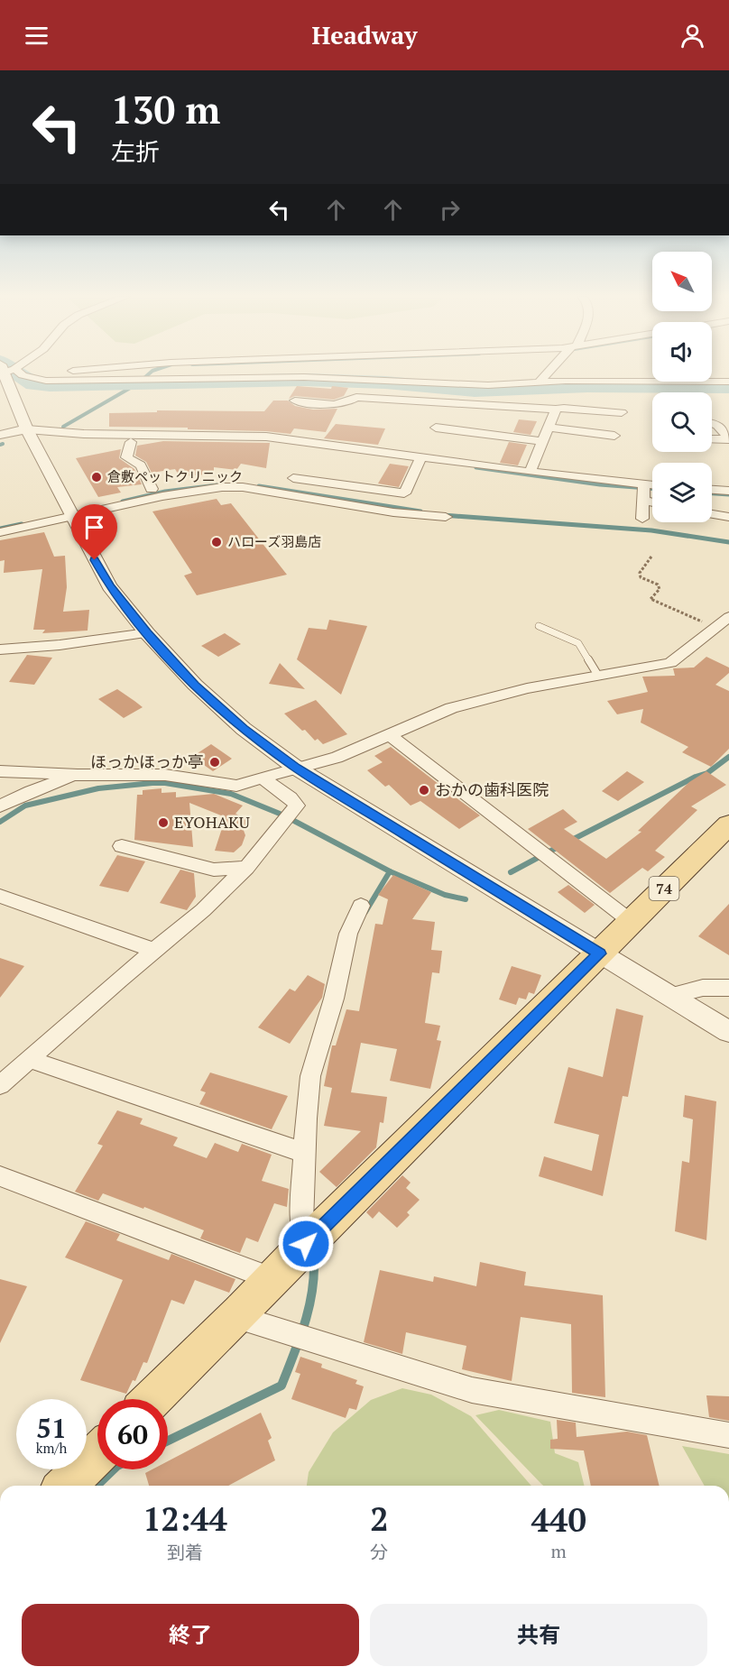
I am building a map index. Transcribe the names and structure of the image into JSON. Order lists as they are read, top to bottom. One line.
{"streets":{"main road":["74"]},"places":["倉敷ペットクリニック","ハローズ羽島店","ほっかほっか亭","おかの歯科医院","EYOHAKU"],"north":"top left","page":{"header":"Headway","turn":["130 m","左折"],"speed":"51 km/h","limit":"60","eta":["12:44","到着","2","分","440","m"],"buttons":["終了","共有"]}}
